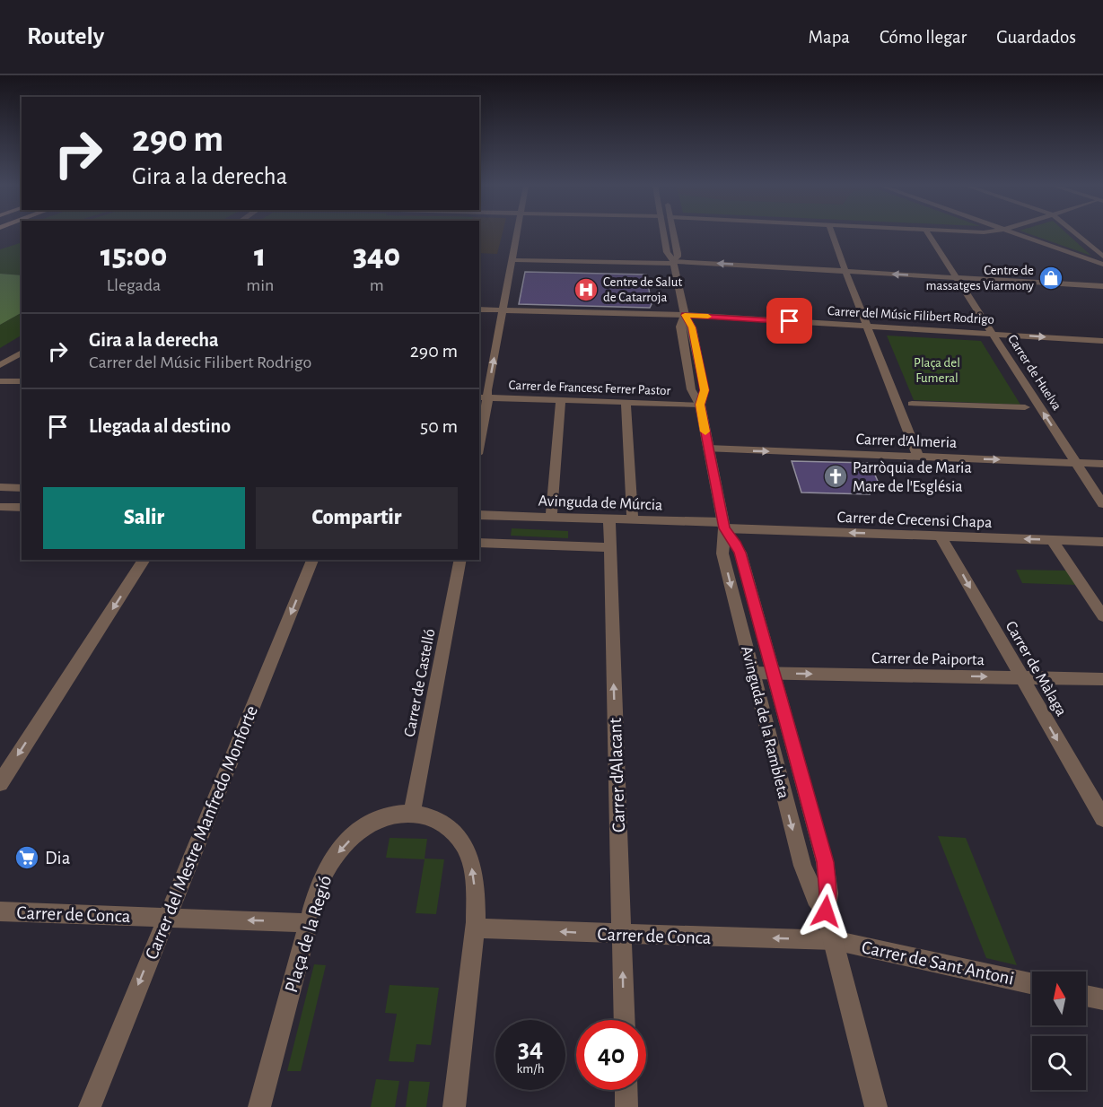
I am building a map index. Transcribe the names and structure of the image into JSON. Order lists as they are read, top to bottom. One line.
{"streets":{"street":["Carrer del Músic Filibert Rodrigo","Carrer de Huelva","Carrer de Francesc Ferrer Pastor","Carrer d'Almeria","Avinguda de Múrcia","Carrer de Crecensi Chapa","Carrer de Paiporta","Carrer de Màlaga","Carrer de Castelló","Avinguda de la Rambleta","Carrer d'Alacant","Carrer del Mestre Manfredo Monforte","Carrer de Conca","Plaça de la Regió","Carrer de Sant Antoni"]},"crossings":[["Carrer del Músic Filibert Rodrigo","Carrer de Huelva"],["Carrer del Músic Filibert Rodrigo","Avinguda de la Rambleta"],["Carrer de Huelva","Carrer d'Almeria"],["Carrer de Francesc Ferrer Pastor","Avinguda de la Rambleta"],["Carrer d'Almeria","Avinguda de la Rambleta"],["Avinguda de Múrcia","Carrer de Crecensi Chapa"],["Avinguda de Múrcia","Avinguda de la Rambleta"],["Avinguda de Múrcia","Carrer d'Alacant"],["Carrer de Crecensi Chapa","Carrer de Màlaga"],["Carrer de Crecensi Chapa","Avinguda de la Rambleta"],["Carrer de Paiporta","Carrer de Màlaga"],["Carrer de Paiporta","Avinguda de la Rambleta"],["Carrer de Castelló","Plaça de la Regió"],["Avinguda de la Rambleta","Carrer de Conca"],["Avinguda de la Rambleta","Carrer de Sant Antoni"],["Carrer d'Alacant","Carrer de Conca"],["Carrer del Mestre Manfredo Monforte","Carrer de Conca"],["Carrer de Conca","Plaça de la Regió"],["Carrer de Conca","Carrer de Sant Antoni"]],"one_way":["Carrer de Huelva","Carrer de Crecensi Chapa","Carrer de Paiporta","Carrer de Màlaga","Carrer d'Alacant","Carrer del Mestre Manfredo Monforte","Carrer de Conca"],"parks":["Plaça del Fumeral"],"places":{"shop":["Centre de massatges Viarmony"],"hospital":["Centre de Salut de Catarroja"],"church":["Parròquia de Maria Mare de l'Església"],"supermarket":["Dia"]},"north":"top","page":{"header":"Routely","nav":["Mapa","Cómo llegar","Guardados"],"turn":["290 m","Gira a la derecha"],"eta":["15:00","Llegada","1","min","340","m"],"list":[{"name":"Gira a la derecha","note":"Carrer del Músic Filibert Rodrigo","value":"290 m"},{"name":"Llegada al destino","value":"50 m"}],"buttons":["Salir","Compartir"],"speed":"34 km/h","limit":"40"}}
